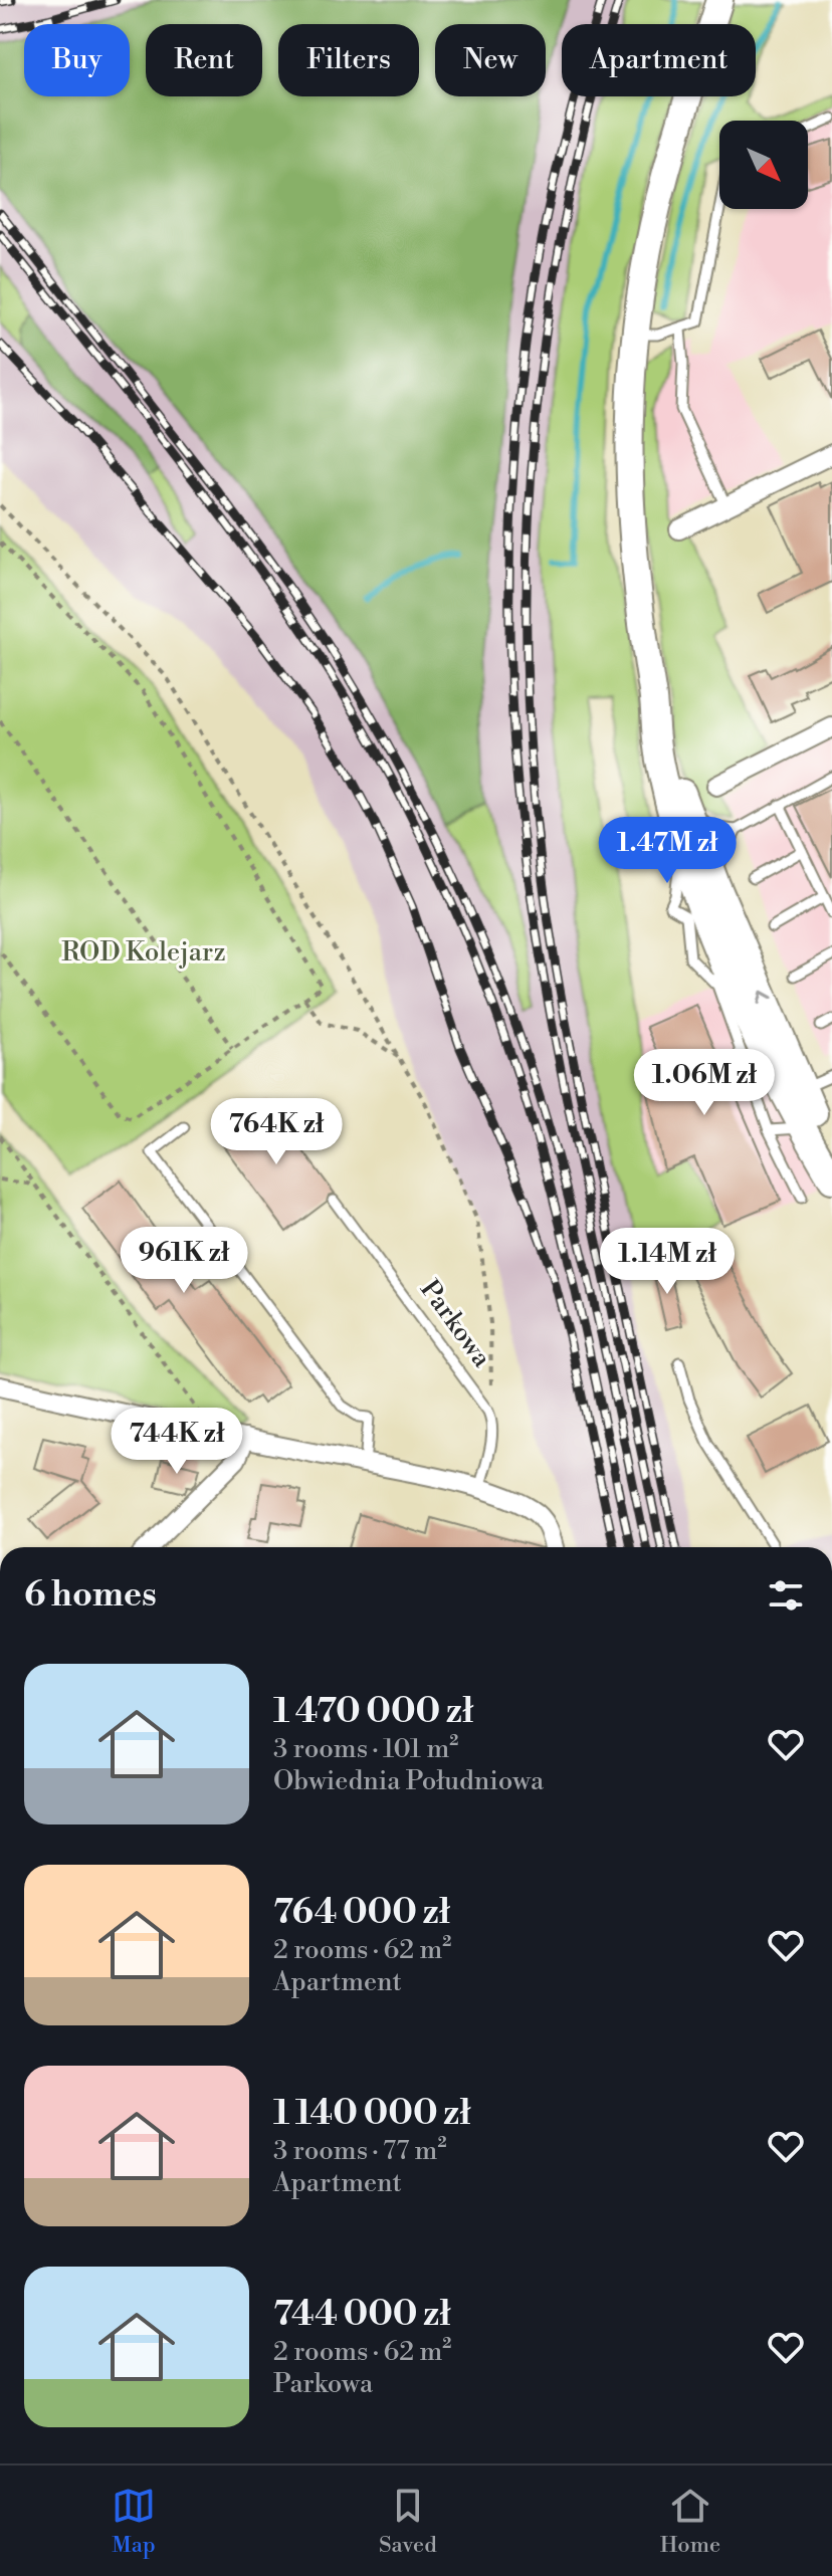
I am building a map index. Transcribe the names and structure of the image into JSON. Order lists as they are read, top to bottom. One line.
{"streets":{"lane":["Parkowa"]},"parks":["ROD Kolejarz"],"north":"bottom right","page":{"chip":["Buy","Rent","Filters","New","Apartment"],"price":["1.47M zł","1.06M zł","764K zł","961K zł","1.14M zł","744K zł"],"heading":"6 homes","list":[{"name":"1 470 000 zł","note":"3 rooms · 101 m² · Obwiednia Południowa"},{"name":"764 000 zł","note":"2 rooms · 62 m² · Apartment"},{"name":"1 140 000 zł","note":"3 rooms · 77 m² · Apartment"},{"name":"744 000 zł","note":"2 rooms · 62 m² · Parkowa"}],"tabs":["Map","Saved","Home"]}}
